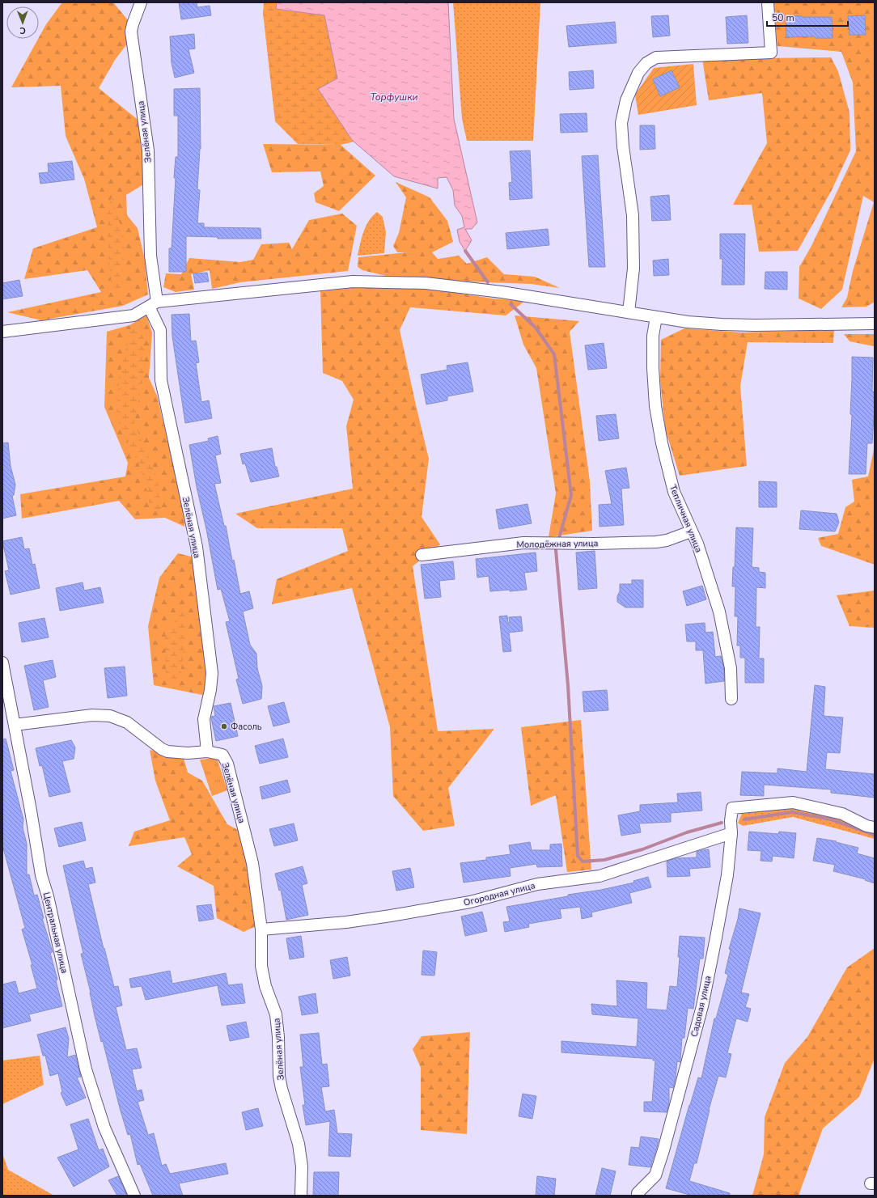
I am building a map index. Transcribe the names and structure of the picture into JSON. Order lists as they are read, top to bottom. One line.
{"streets":{"street":["Зелёная улица","Тепличная улица","Молодёжная улица","Огородная улица","Центральная улица","Садовая улица"]},"crossings":[["Зелёная улица","Огородная улица"],["Тепличная улица","Молодёжная улица"],["Огородная улица","Садовая улица"]],"water":["Торфушки"],"places":["Фасоль"],"scale_bar":"50 m","north":"bottom"}
